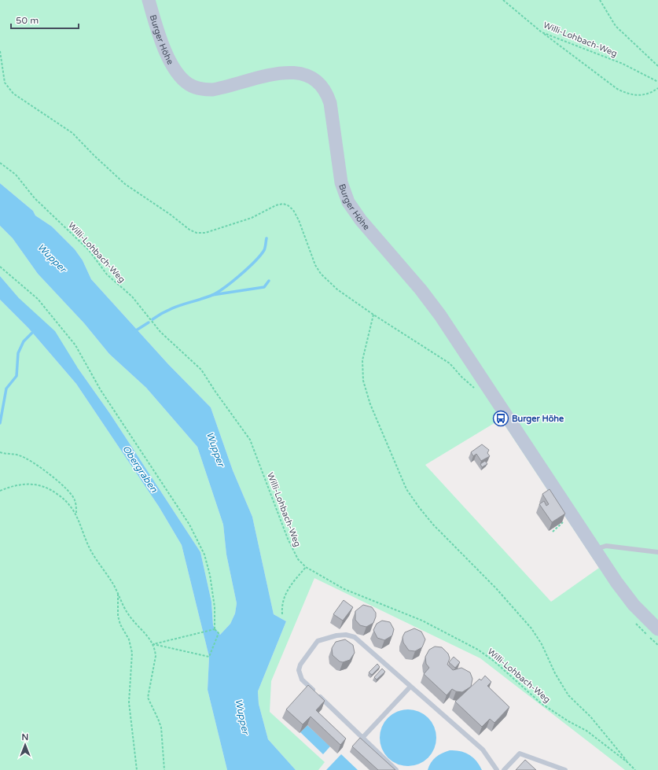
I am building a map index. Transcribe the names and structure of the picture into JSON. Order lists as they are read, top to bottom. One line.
{"streets":{"main road":["Burger Höhe"],"path":["Willi-Lohbach-Weg"]},"water":["Wupper","Obergraben"],"places":{"bus stop":["Burger Höhe"]},"scale_bar":"50 m","north":"top"}
